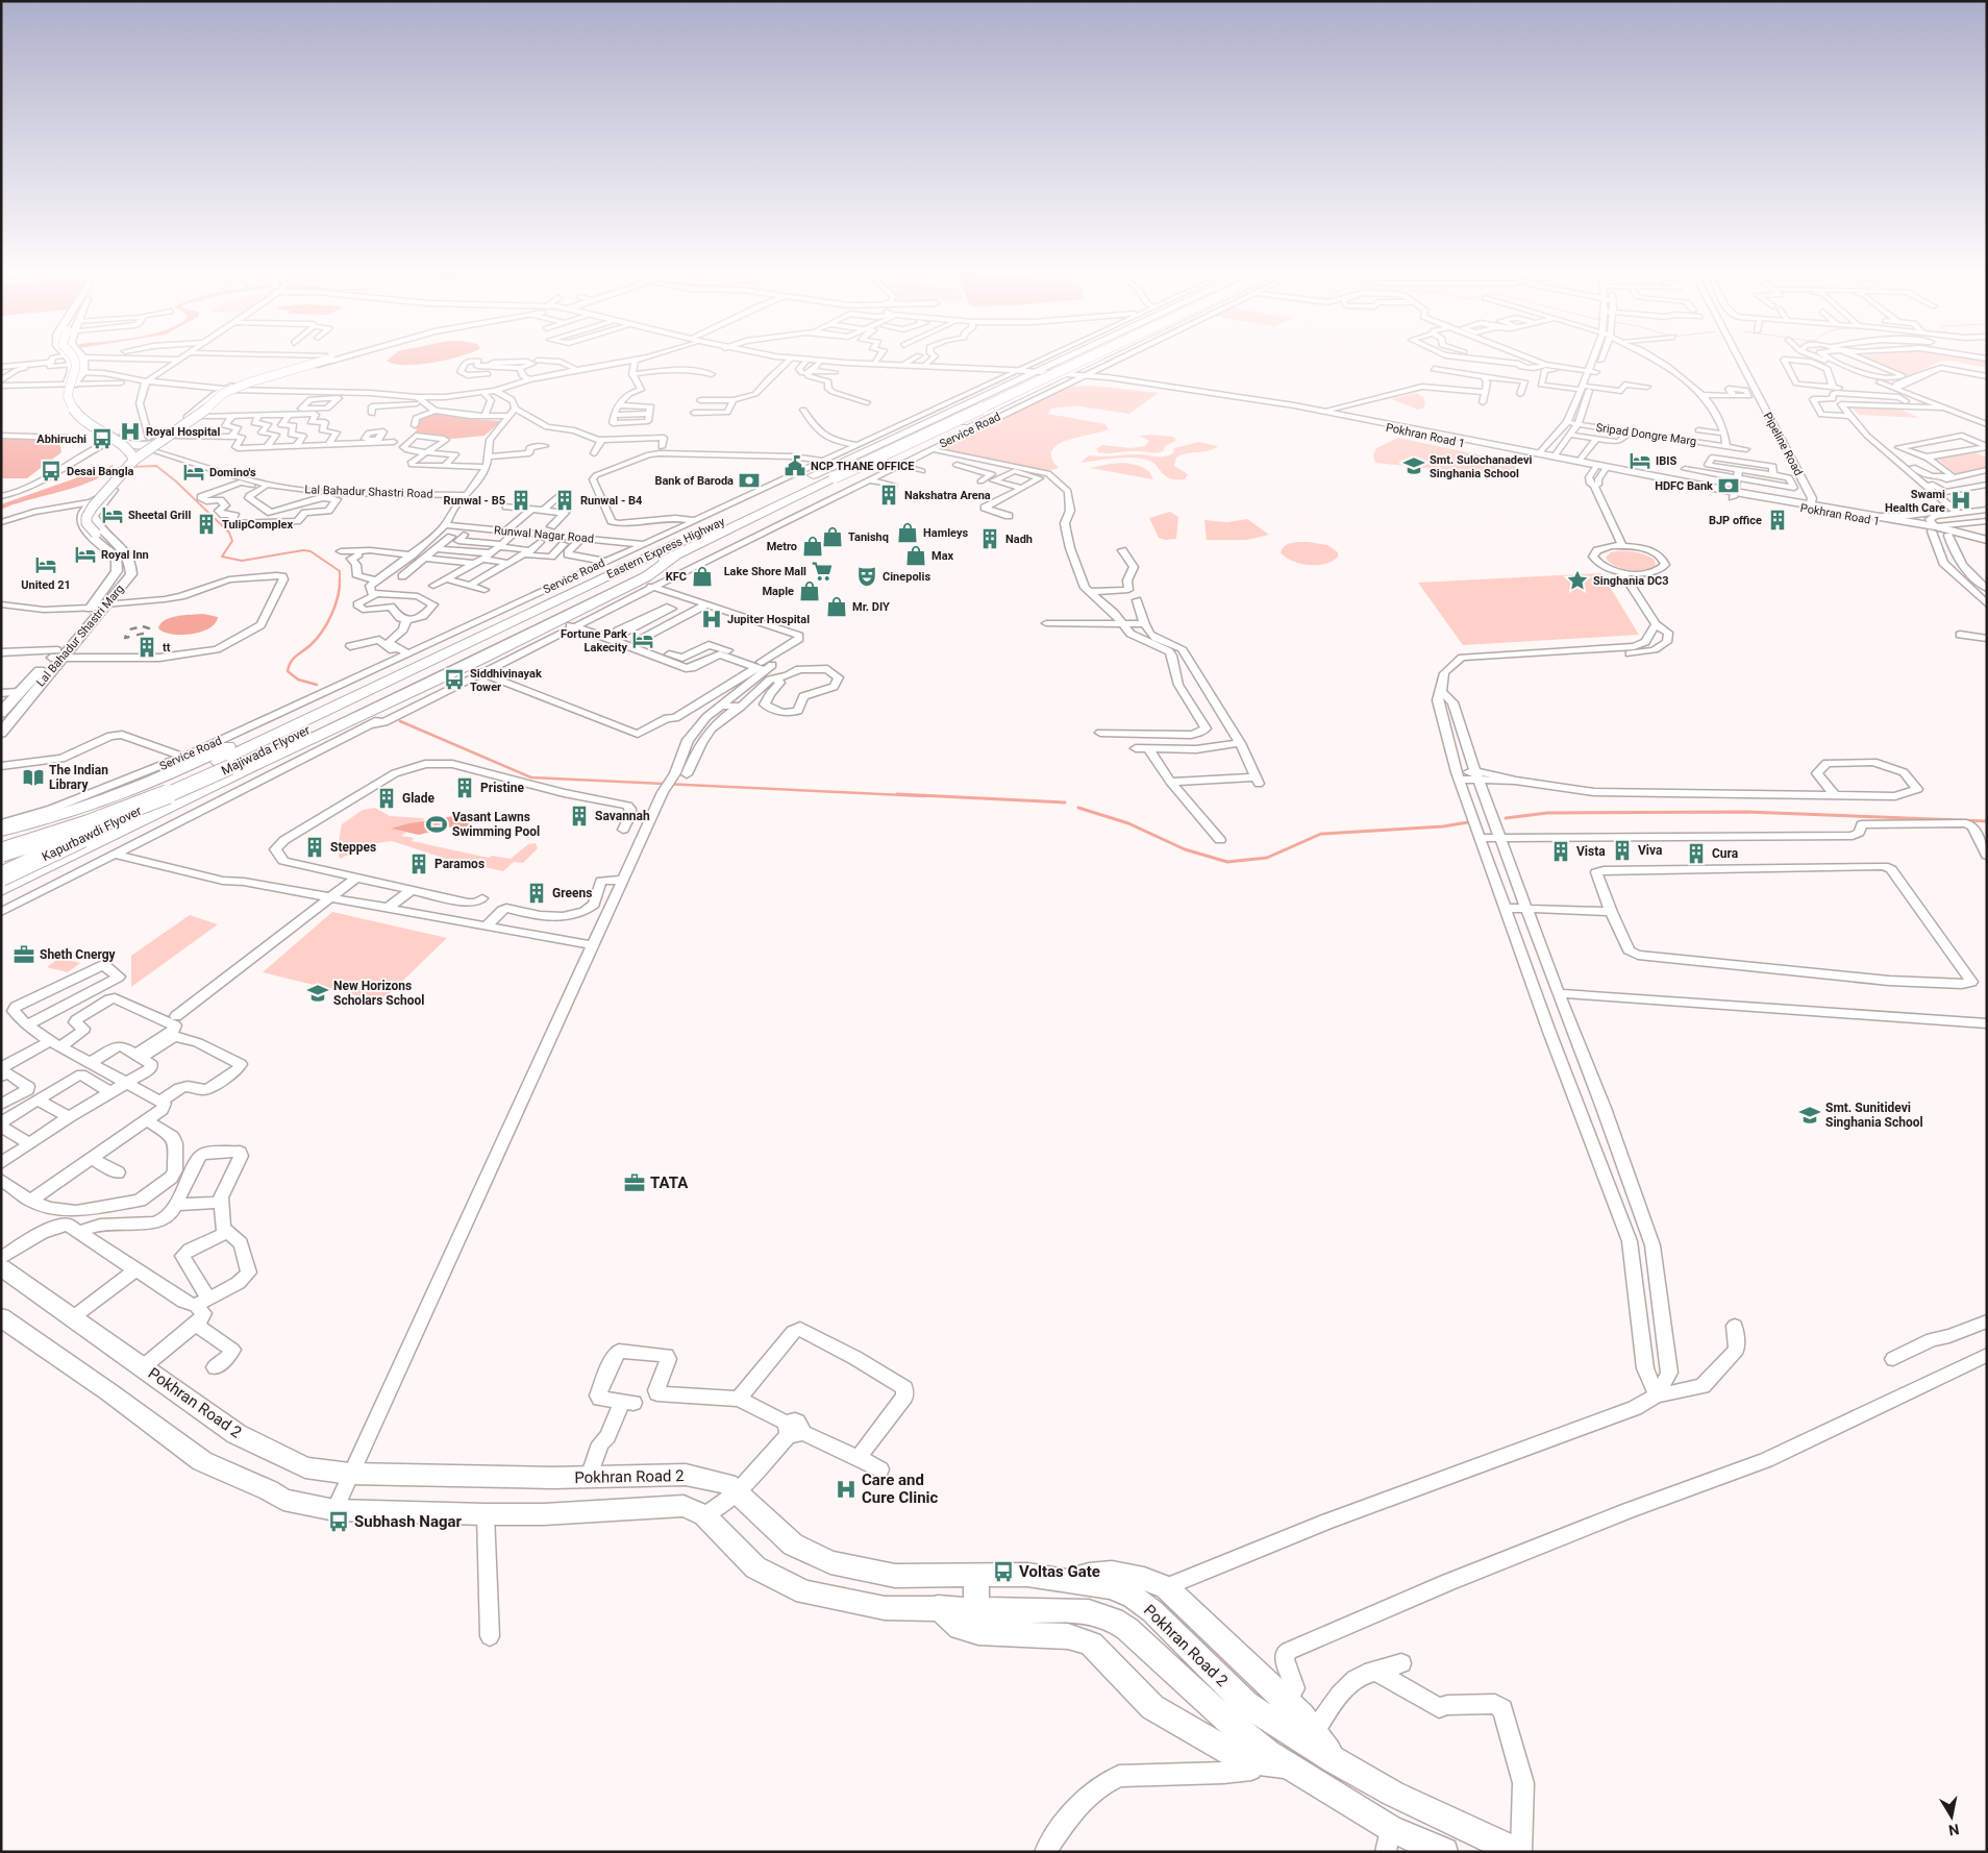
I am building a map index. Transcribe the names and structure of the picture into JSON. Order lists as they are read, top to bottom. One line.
{"streets":{"highway":["Eastern Express Highway","Majiwada Flyover","Kapurbawdi Flyover"],"main road":["Pokhran Road 1","Lal Bahadur Shastri Marg","Pokhran Road 2"],"street":["Service Road","Sripad Dongre Marg","Pipeline Road","Lal Bahadur Shastri Road","Runwal Nagar Road"]},"crossings":[["Service Road","Pokhran Road 1"],["Service Road","Runwal Nagar Road"],["Service Road","Eastern Express Highway"],["Service Road","Majiwada Flyover"],["Pokhran Road 1","Pipeline Road"],["Lal Bahadur Shastri Road","Lal Bahadur Shastri Marg"],["Eastern Express Highway","Majiwada Flyover"],["Majiwada Flyover","Kapurbawdi Flyover"]],"places":{"hospital":["Royal Hospital","Swami Health Care","Jupiter Hospital","Care and Cure Clinic"],"bus stop":["Abhiruchi","Desai Bangla","Siddhivinayak Tower","Subhash Nagar","Voltas Gate"],"hotel":["IBIS","Domino's","Sheetal Grill","Royal Inn","United 21","Fortune Park Lakecity"],"public building":["NCP THANE OFFICE"],"school or university":["Smt. Sulochanadevi Singhania School","New Horizons Scholars School","Smt. Sunitidevi Singhania School"],"bank":["Bank of Baroda","HDFC Bank"],"building":["Nakshatra Arena","Runwal - B5","Runwal - B4","BJP office","TulipComplex","Nadh","tt","Pristine","Glade","Savannah","Steppes","Viva","Vista","Cura","Paramos","Greens"],"shop":["Hamleys","Tanishq","Metro","Max","KFC","Maple","Mr. DIY"],"supermarket":["Lake Shore Mall"],"theatre":["Cinepolis"],"place":["Singhania DC3"],"library":["The Indian Library"],"sports":["Vasant Lawns Swimming Pool"],"office":["Sheth Cnergy","TATA"]},"north":"bottom"}
